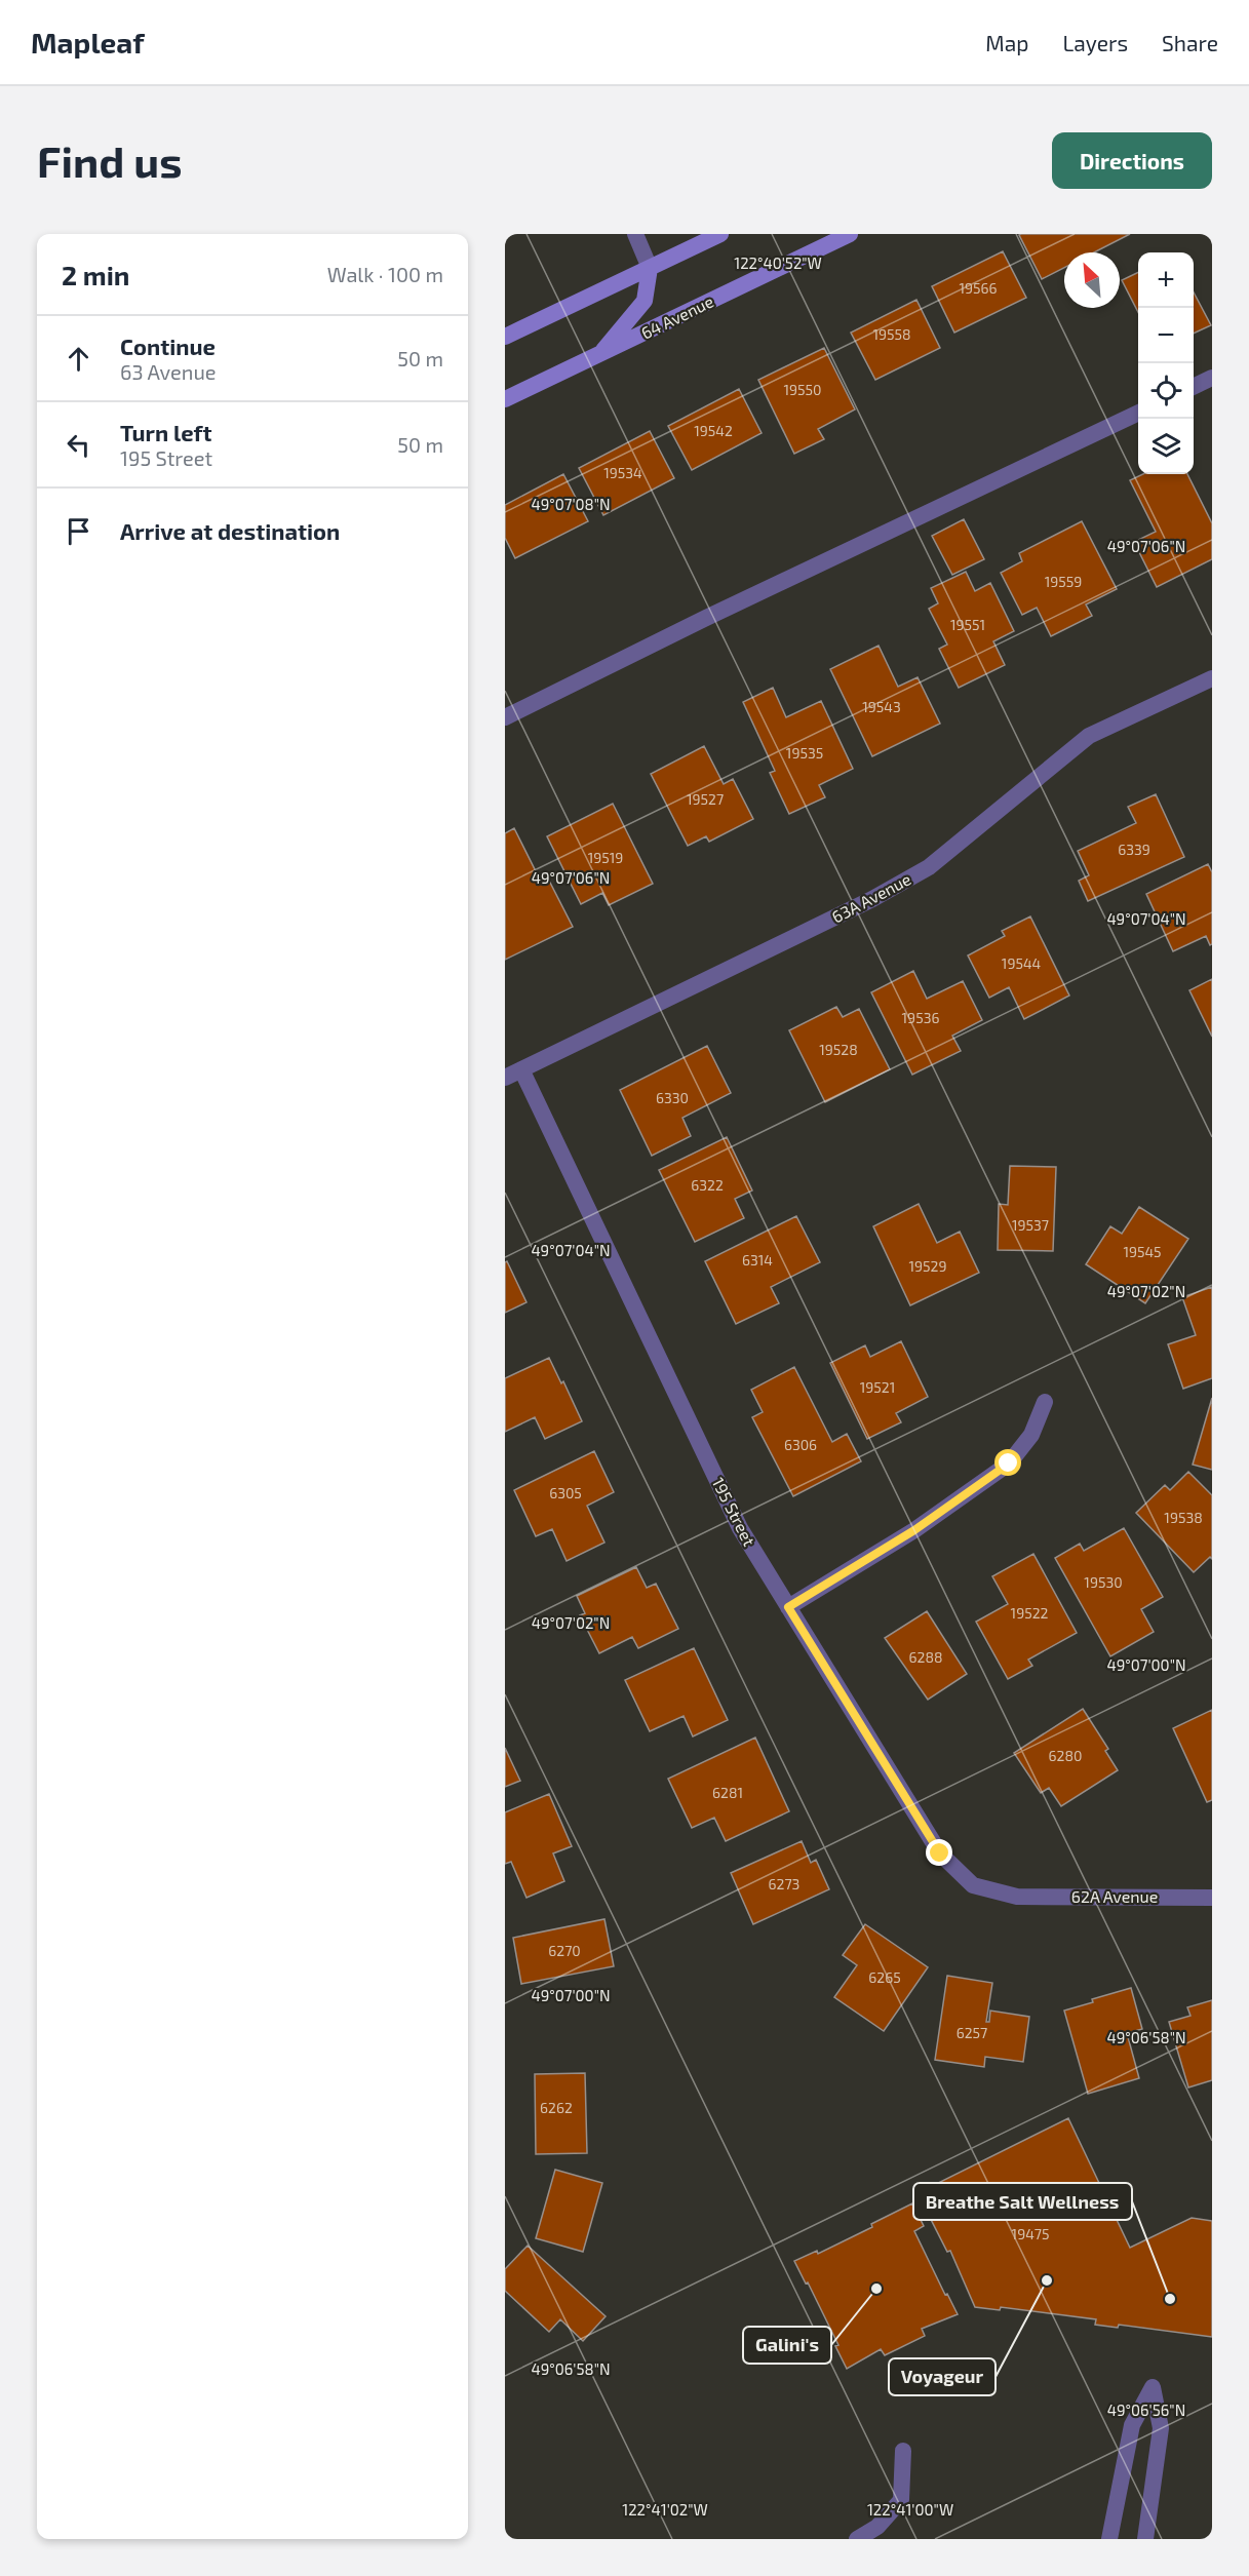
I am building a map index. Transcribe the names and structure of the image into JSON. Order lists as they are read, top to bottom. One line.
{"streets":{"main road":["64 Avenue"],"street":["63A Avenue","195 Street","62A Avenue"]},"crossings":[["63A Avenue","195 Street"],["195 Street","62A Avenue"]],"places":["Voyageur","Galini's","Breathe Salt Wellness"],"house_numbers":["19566","19558","19550","19542","19534","19559","19551","19543","19535","19527","6339","19519","19544","19536","19528","6330","6322","19537","19545","6314","19529","19521","6306","6305","19538","19530","19522","6288","6280","6281","6273","6270","6265","6257","6262","19475"],"north":"top left","page":{"header":"Mapleaf","nav":["Map","Layers","Share"],"buttons":"Directions","title":"Find us","heading":["2 min","Walk · 100 m"],"map_buttons":["+","−"],"list":[["Continue","63 Avenue","50 m"],["Turn left","195 Street","50 m"],"Arrive at destination"]},"coordinates":["122°40'52\"W","49°07'08\"N","49°07'06\"N","49°07'04\"N","49°07'02\"N","49°07'00\"N","49°06'58\"N","49°06'56\"N","122°41'02\"W","122°41'00\"W"]}
